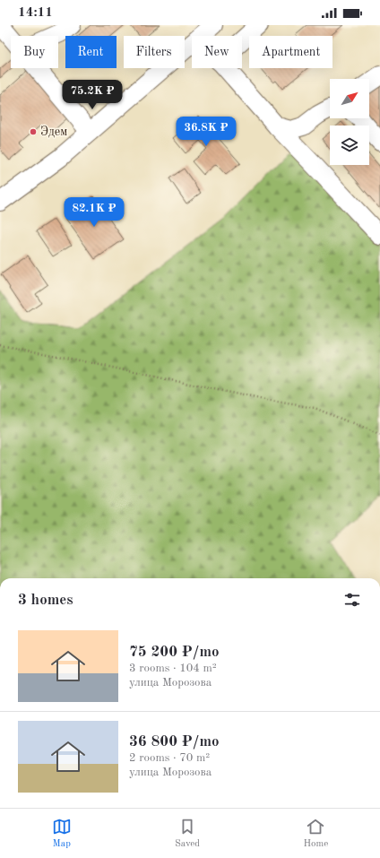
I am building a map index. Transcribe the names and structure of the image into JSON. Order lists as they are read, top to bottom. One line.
{"places":["Эдем"],"north":"top right","page":{"status":"14:11","chip":["Buy","Rent","Filters","New","Apartment"],"price":["75.2K ₽","36.8K ₽","82.1K ₽"],"heading":"3 homes","list":[{"name":"75 200 ₽/mo","note":"3 rooms · 104 m² · улица Морозова"},{"name":"36 800 ₽/mo","note":"2 rooms · 70 m² · улица Морозова"}],"tabs":["Map","Saved","Home"]}}
